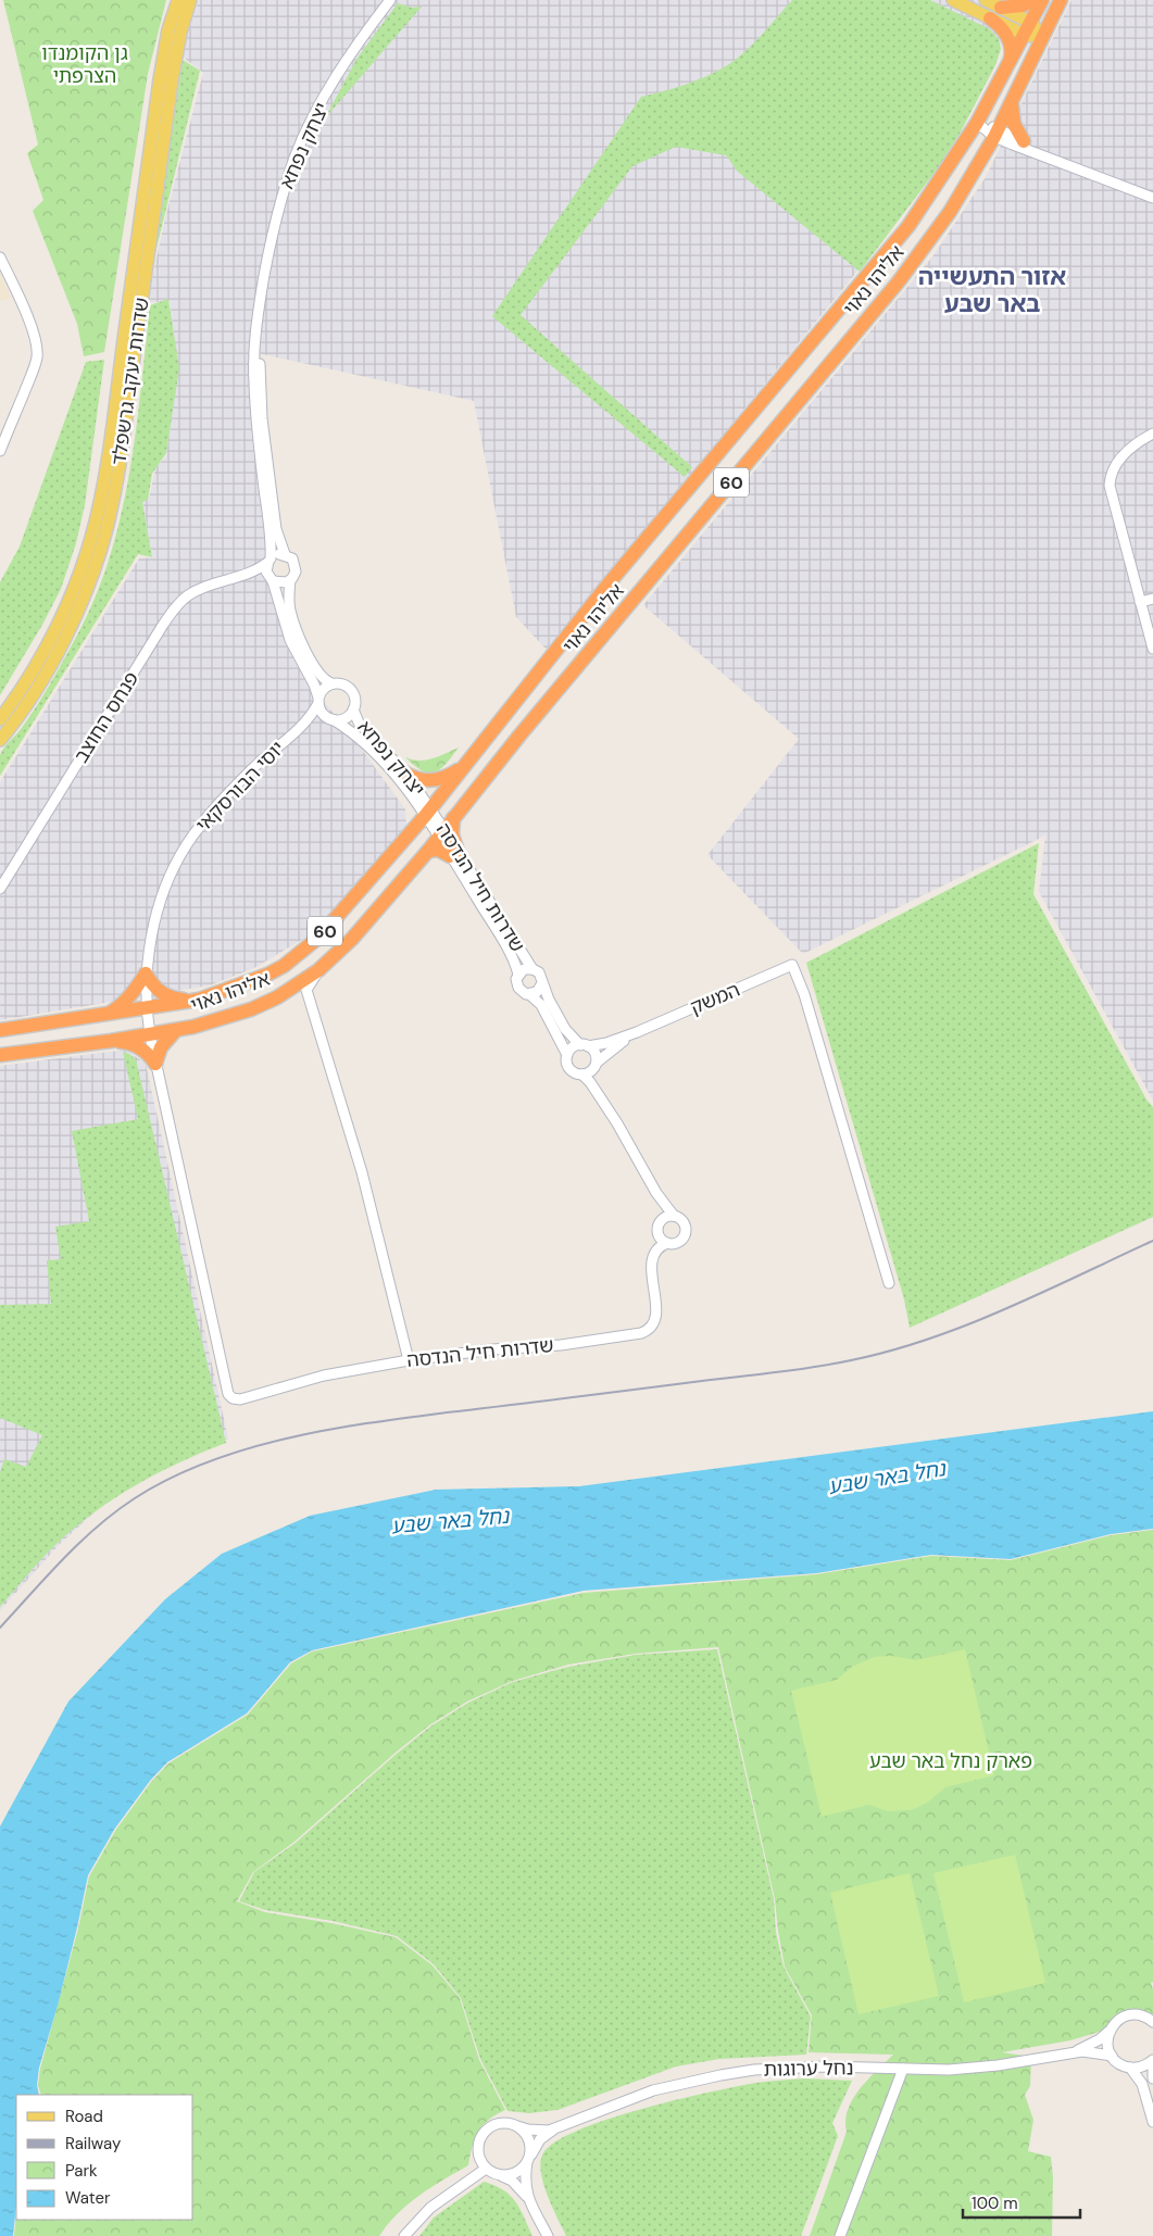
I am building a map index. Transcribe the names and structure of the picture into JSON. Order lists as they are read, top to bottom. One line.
{"streets":{"highway":["אליהו נאוי","60"],"main road":["שדרות יעקב גרשפלד"],"street":["יצחק נפחא","פנחס החוצב","יוסי הבורסקאי","שדרות חיל הנדסה","המשק","נחל ערוגות"]},"crossings":[["יצחק נפחא","אליהו נאוי"],["יצחק נפחא","פנחס החוצב"],["יצחק נפחא","יוסי הבורסקאי"],["יצחק נפחא","שדרות חיל הנדסה"],["אליהו נאוי","יוסי הבורסקאי"],["אליהו נאוי","שדרות חיל הנדסה"],["יוסי הבורסקאי","שדרות חיל הנדסה"]],"districts":["אזור התעשייה באר שבע"],"water":["נחל באר שבע"],"parks":["גן הקומנדו הצרפתי","פארק נחל באר שבע"],"legend":["Road","Railway","Park","Water"],"scale_bar":"100 m"}
